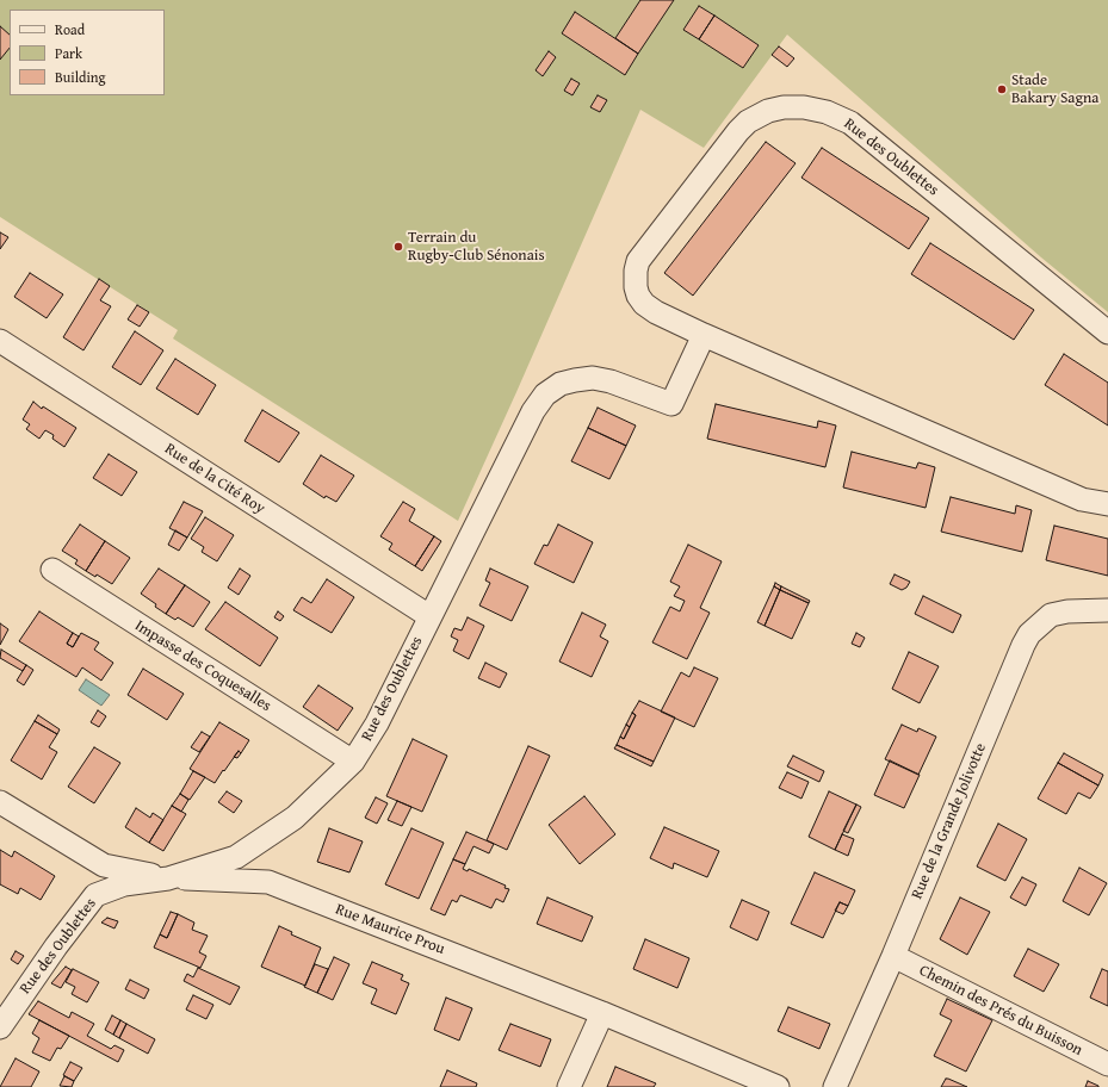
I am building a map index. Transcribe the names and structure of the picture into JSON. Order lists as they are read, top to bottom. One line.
{"streets":{"street":["Rue des Oublettes","Rue de la Cité Roy","Impasse des Coquesalles","Rue de la Grande Jolivotte","Rue Maurice Prou","Chemin des Prés du Buisson"]},"crossings":[["Rue des Oublettes","Rue de la Cité Roy"],["Rue des Oublettes","Impasse des Coquesalles"],["Rue des Oublettes","Rue Maurice Prou"],["Rue de la Grande Jolivotte","Chemin des Prés du Buisson"]],"places":["Stade Bakary Sagna","Terrain du Rugby-Club Sénonais"],"legend":["Road","Park","Building"]}
